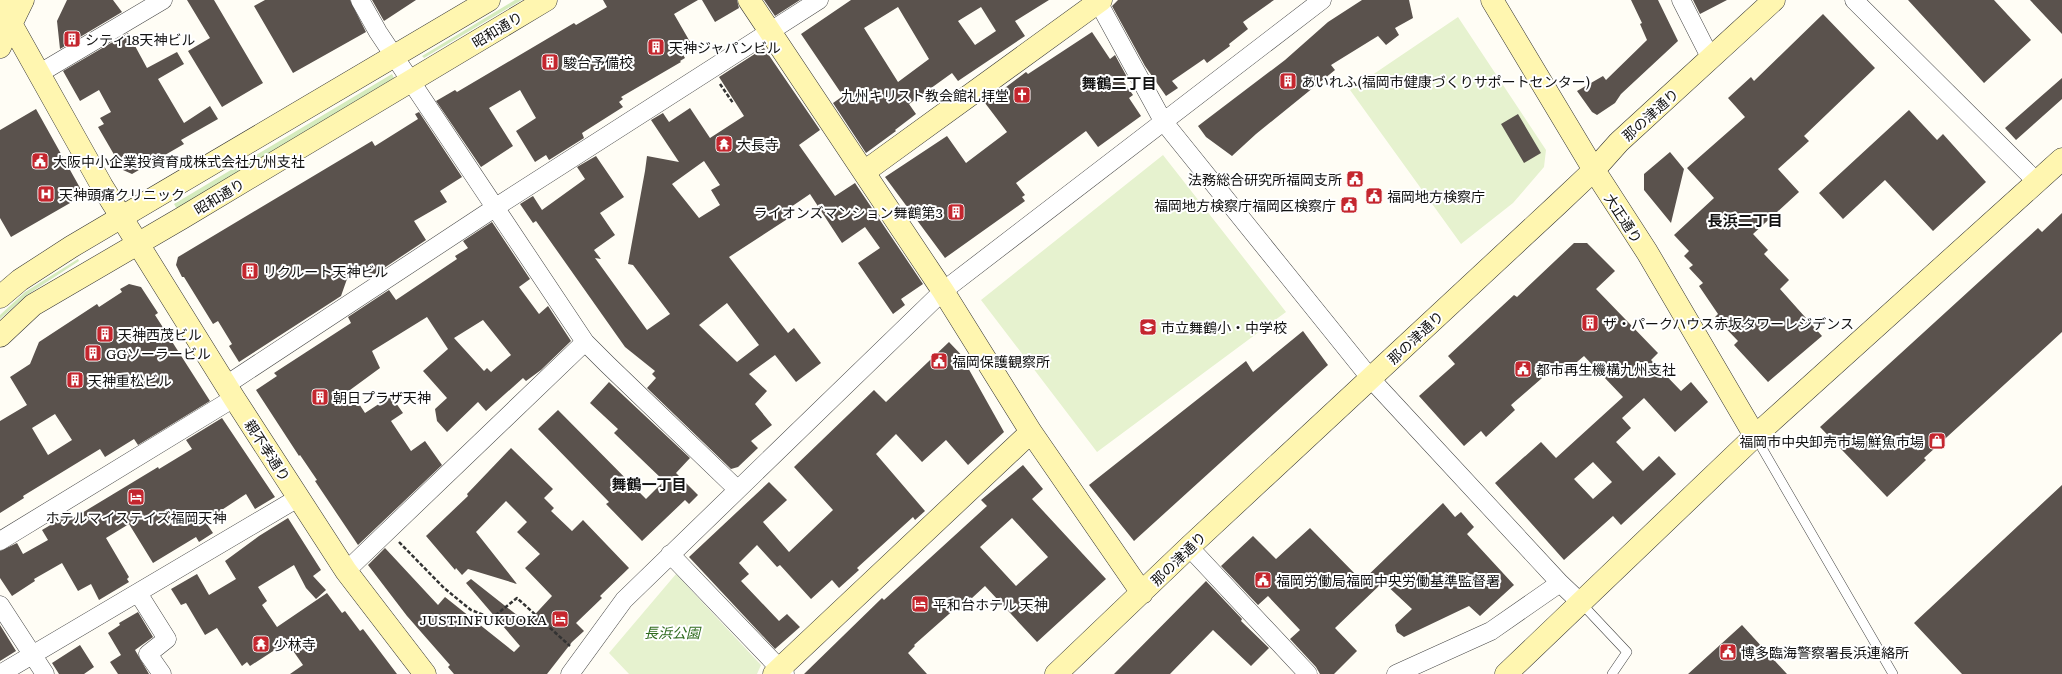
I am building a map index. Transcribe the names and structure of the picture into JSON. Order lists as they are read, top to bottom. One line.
{"streets":{"street":["昭和通り","那の津通り","大正通り","親不孝通り"]},"crossings":[["昭和通り","親不孝通り"],["那の津通り","大正通り"]],"districts":["舞鶴二丁目","長浜二丁目","舞鶴一丁目"],"parks":["長浜公園"],"places":{"building":["シティ18天神ビル","天神ジャパンビル","駿台予備校","あいれふ(福岡市健康づくりサポートセンター)","ライオンズマンション舞鶴第3","リクルート天神ビル","ザ・パークハウス赤坂タワーレジデンス","天神西茂ビル","GGソーラービル","天神重松ビル","朝日プラザ天神"],"church":["九州キリスト教会館礼拝堂"],"temple":["大長寺","少林寺"],"public building":["大阪中小企業投資育成株式会社九州支社","法務総合研究所福岡支所","福岡地方検察庁","福岡地方検察庁福岡区検察庁","福岡保護観察所","都市再生機構九州支社","福岡労働局福岡中央労働基準監督署","博多臨海警察署長浜連絡所"],"hospital":["天神頭痛クリニック"],"school or university":["市立舞鶴小・中学校"],"shop":["福岡市中央卸売市場 鮮魚市場"],"hotel":["ホテルマイステイズ福岡天神","平和台ホテル 天神","JUSTINFUKUOKA"]}}
